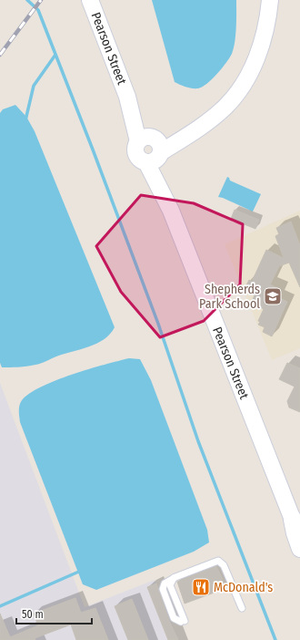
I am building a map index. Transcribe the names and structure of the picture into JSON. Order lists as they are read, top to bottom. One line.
{"streets":{"main road":["Pearson Street"]},"places":{"school or university":["Shepherds Park School"],"restaurant":["McDonald's"]},"scale_bar":"50 m"}
